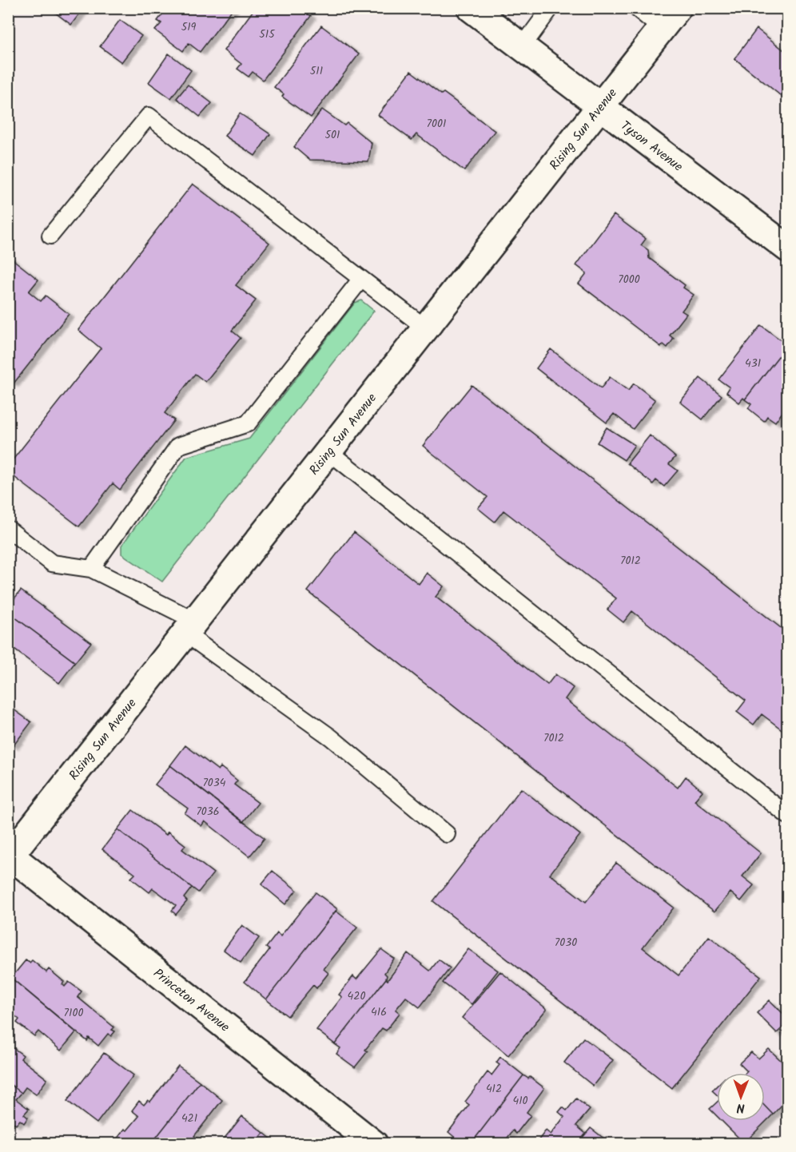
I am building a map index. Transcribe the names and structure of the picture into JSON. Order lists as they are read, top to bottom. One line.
{"streets":{"main road":["Rising Sun Avenue","Tyson Avenue","Princeton Avenue"]},"crossings":[["Rising Sun Avenue","Tyson Avenue"],["Rising Sun Avenue","Princeton Avenue"]],"house_numbers":["519","515","511","7001","501","7000","431","7012","7012","7034","7036","7030","420","416","7100","412","410","421"],"north":"bottom"}
